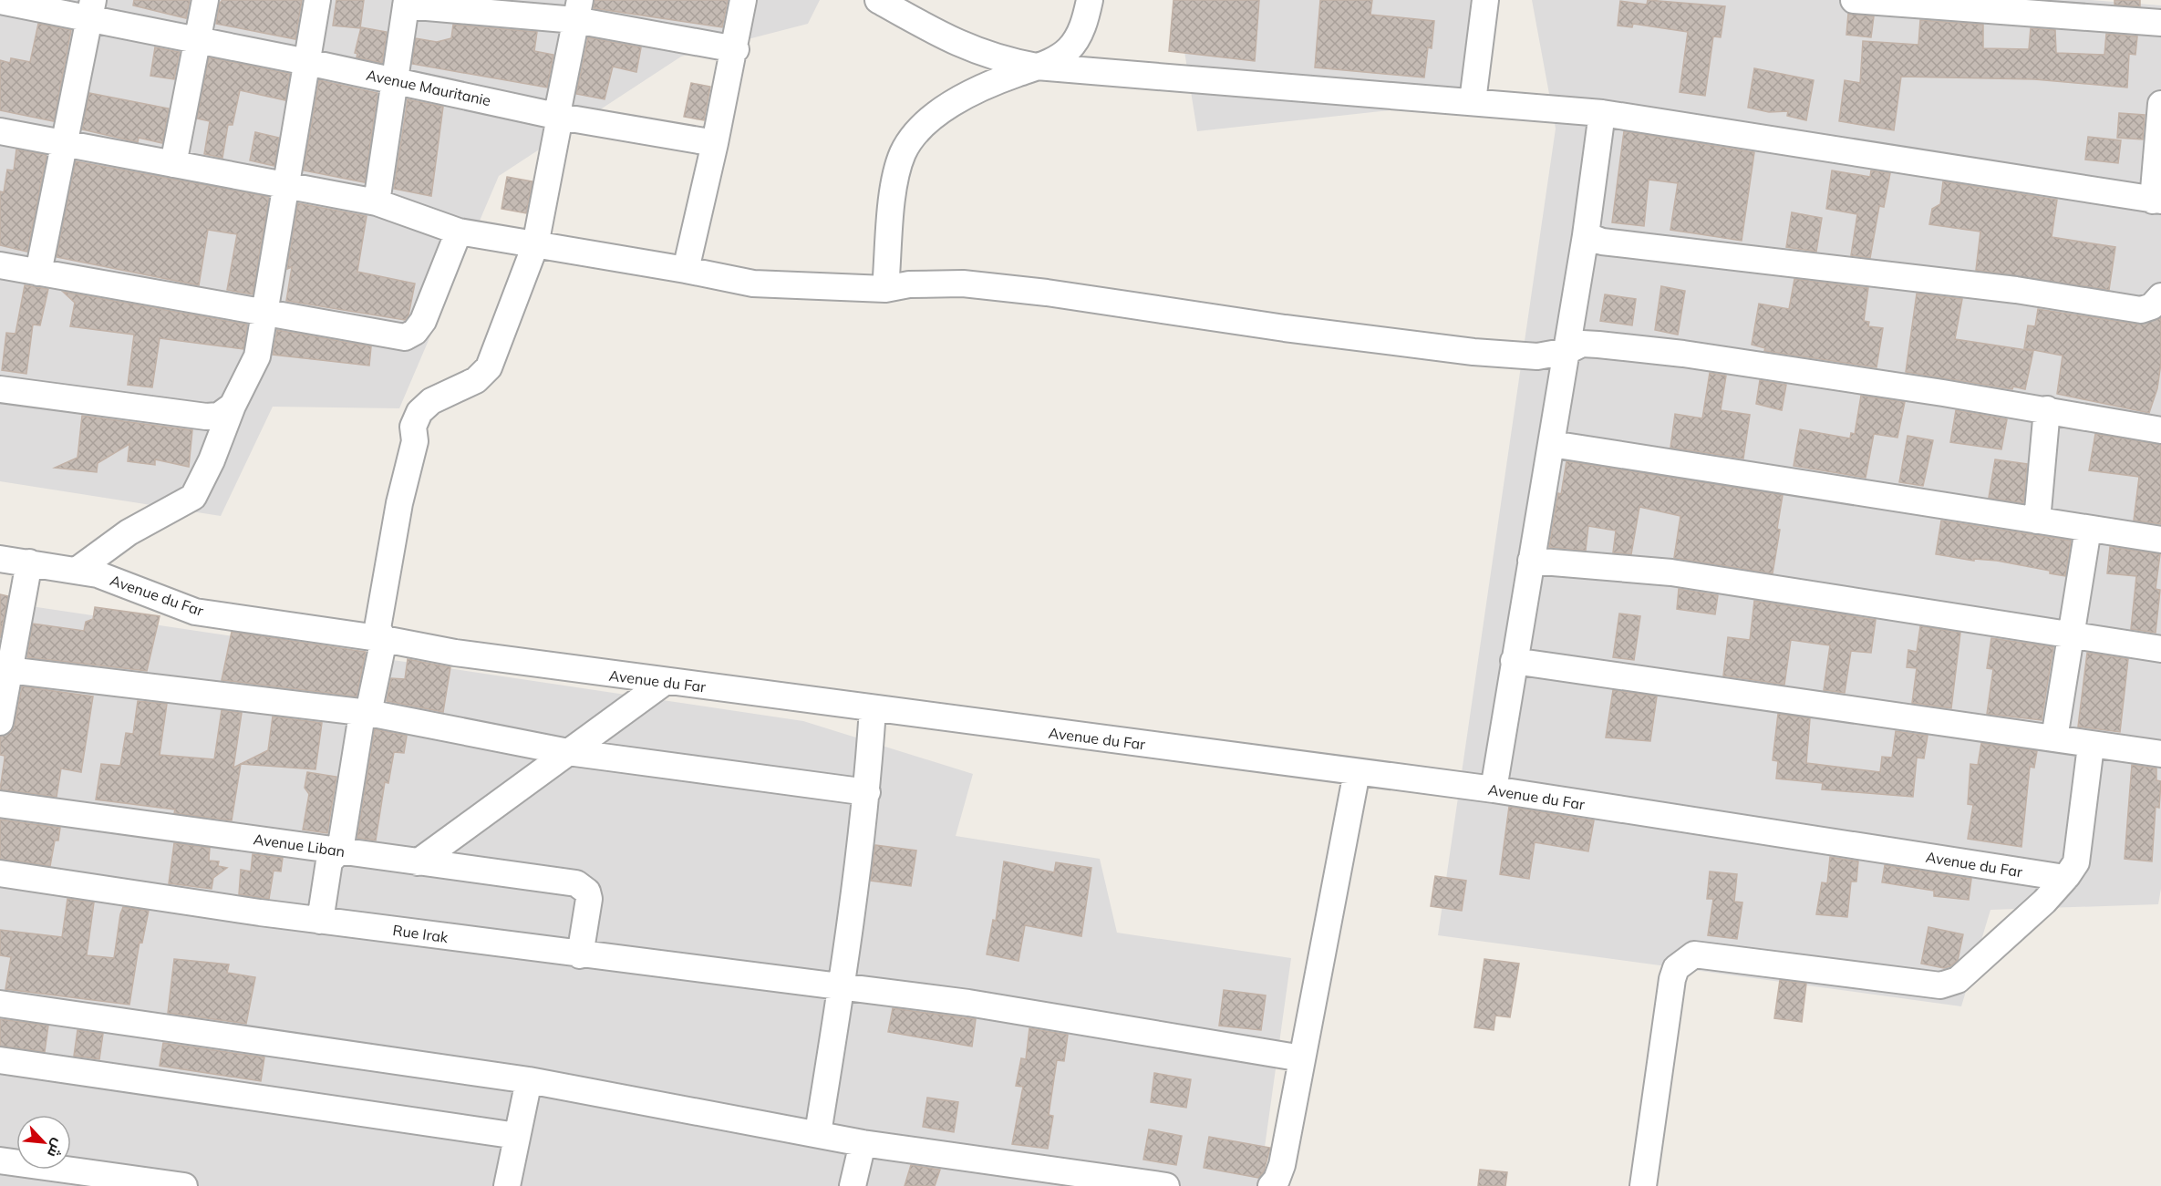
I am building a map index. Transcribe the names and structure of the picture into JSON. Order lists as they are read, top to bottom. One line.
{"streets":{"street":["Avenue Mauritanie","Avenue du Far","Avenue Liban","Rue Irak"]},"crossings":[["Avenue Liban","Rue Irak"]],"north":"bottom right"}
